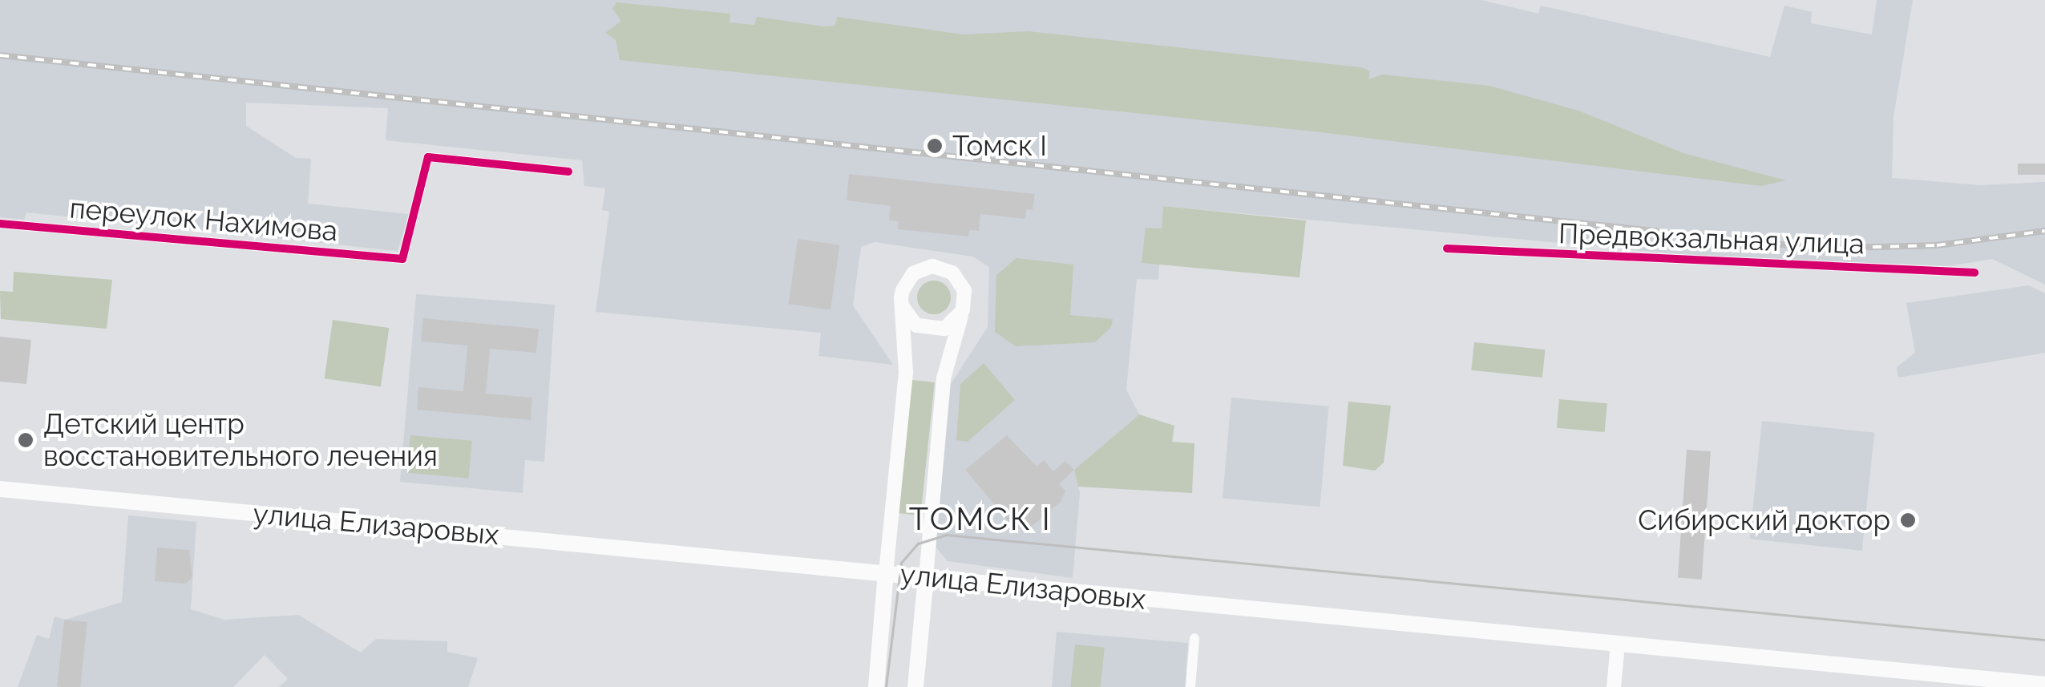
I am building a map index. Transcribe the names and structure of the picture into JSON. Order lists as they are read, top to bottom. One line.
{"streets":{"main road":["улица Елизаровых"],"street":["переулок Нахимова","Предвокзальная улица"]},"districts":["ТОМСК I"],"places":["Томск I","Детский центр восстановительного лечения","Сибирский доктор"]}
